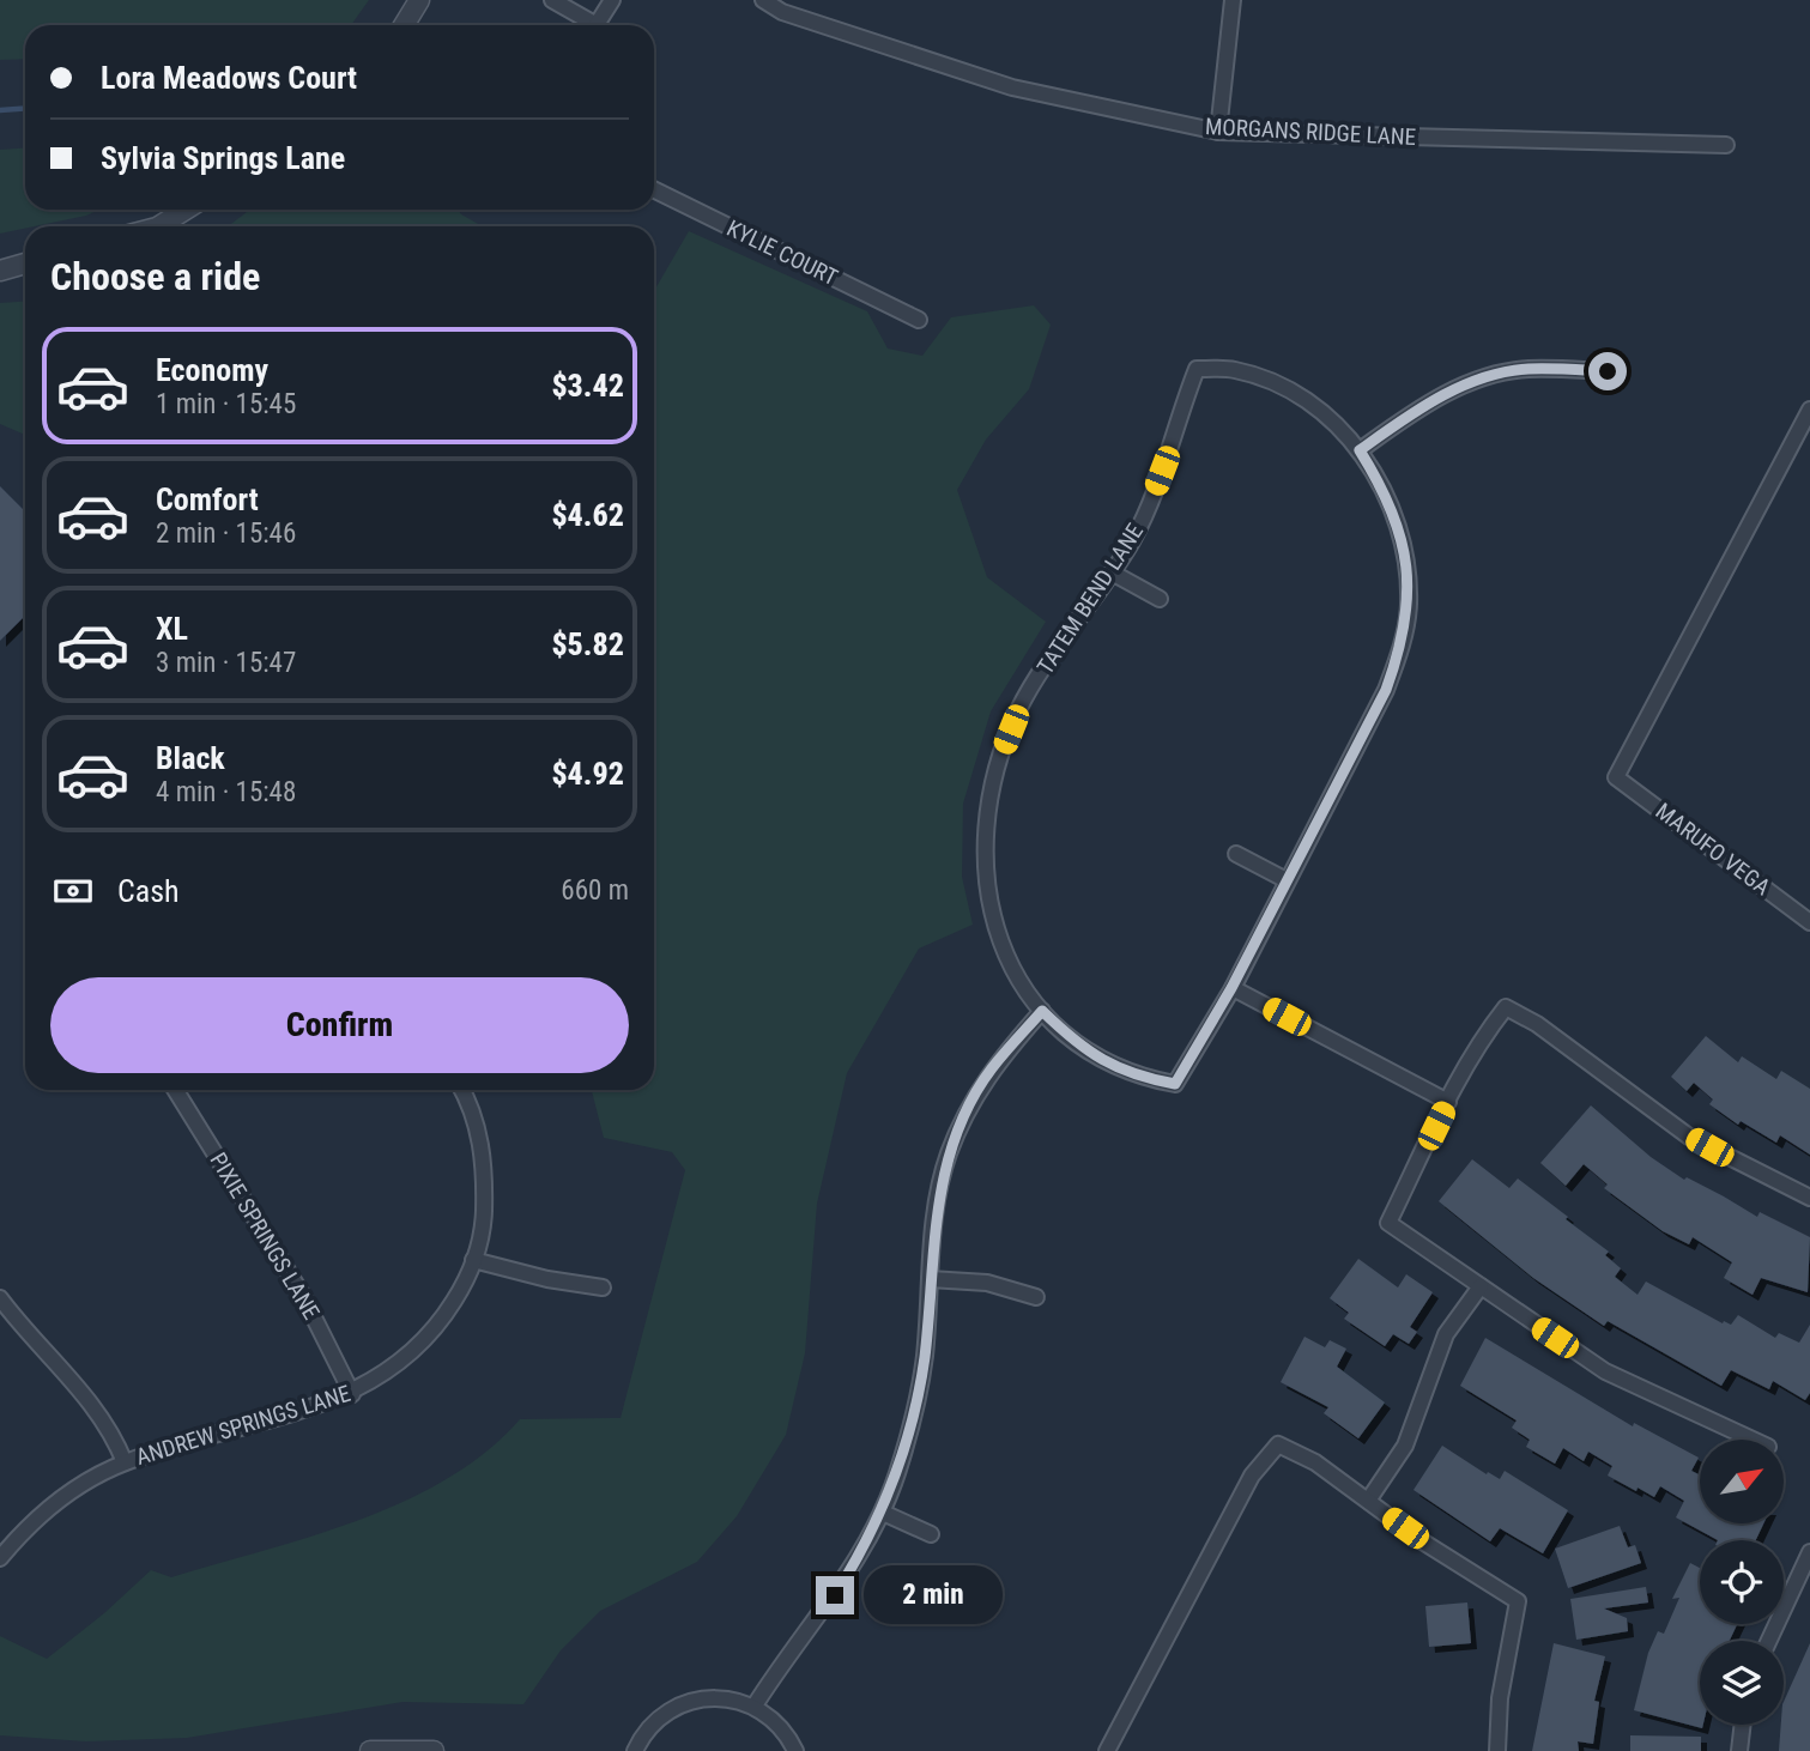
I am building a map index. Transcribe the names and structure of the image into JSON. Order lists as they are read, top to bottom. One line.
{"streets":{"street":["MORGANS RIDGE LANE","KYLIE COURT","TATEM BEND LANE","MARUFO VEGA","PIXIE SPRINGS LANE","ANDREW SPRINGS LANE"]},"crossings":[["PIXIE SPRINGS LANE","ANDREW SPRINGS LANE"]],"north":"top right","page":{"banner":["Lora Meadows Court","Sylvia Springs Lane"],"heading":"Choose a ride","list":[{"name":"Economy","note":"1 min · 15:45","value":"$3.42"},{"name":"Comfort","note":"2 min · 15:46","value":"$4.62"},{"name":"XL","note":"3 min · 15:47","value":"$5.82"},{"name":"Black","note":"4 min · 15:48","value":"$4.92"}],"pay":["Cash","660 m"],"buttons":"Confirm","bubble":"2 min"}}
